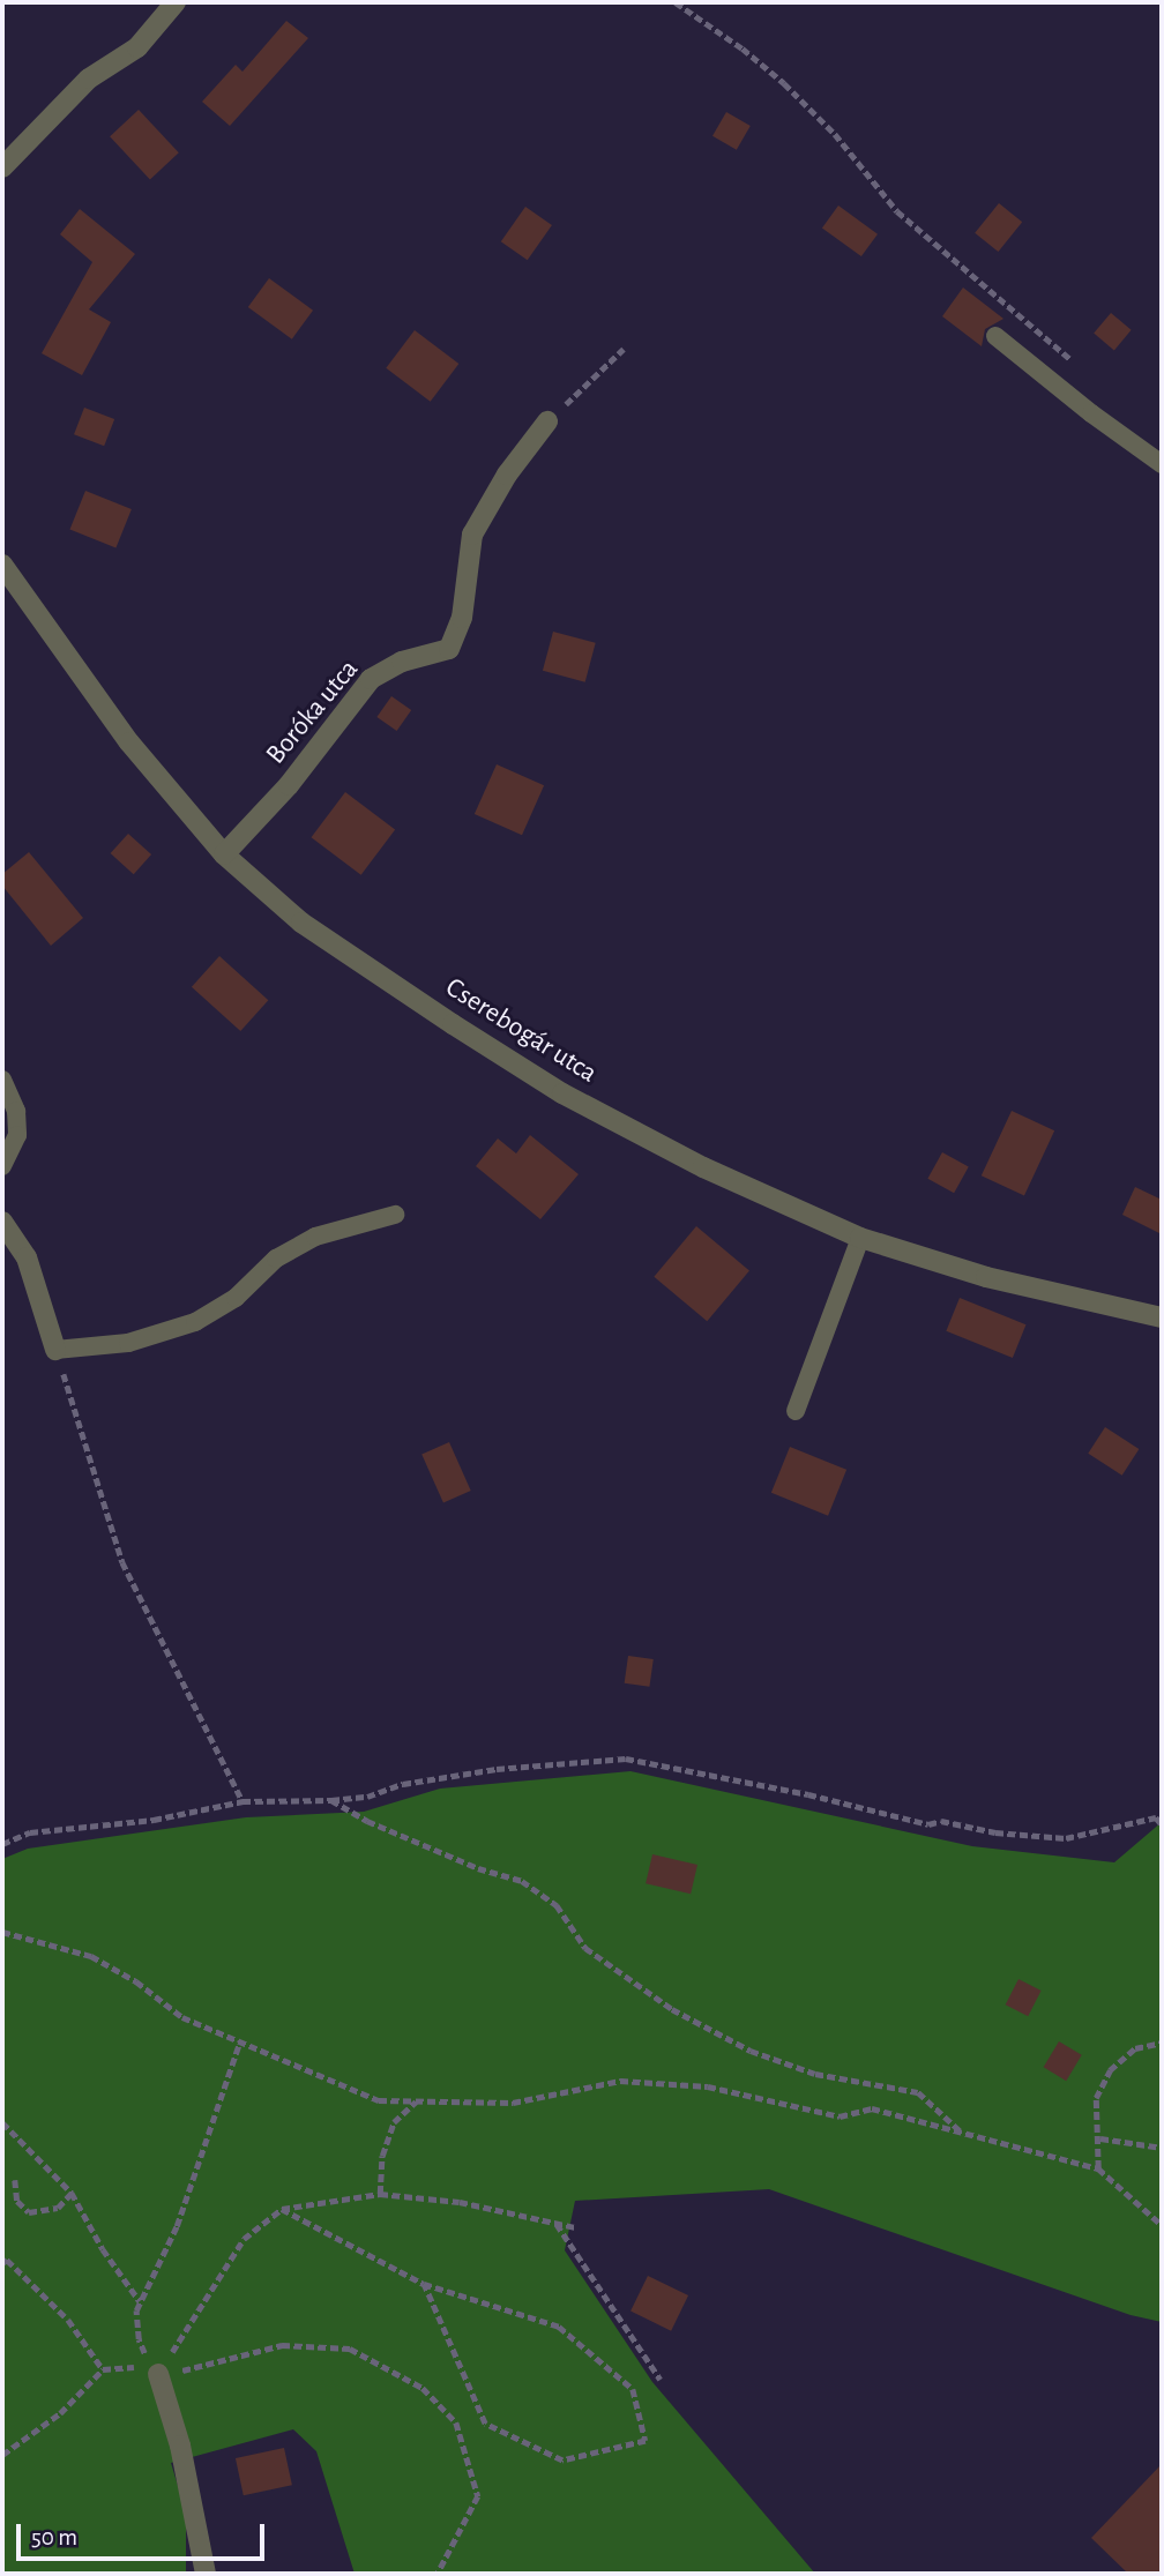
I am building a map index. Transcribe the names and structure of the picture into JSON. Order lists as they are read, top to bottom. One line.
{"streets":{"street":["Boróka utca","Cserebogár utca"]},"crossings":[["Boróka utca","Cserebogár utca"]],"scale_bar":"50 m"}
